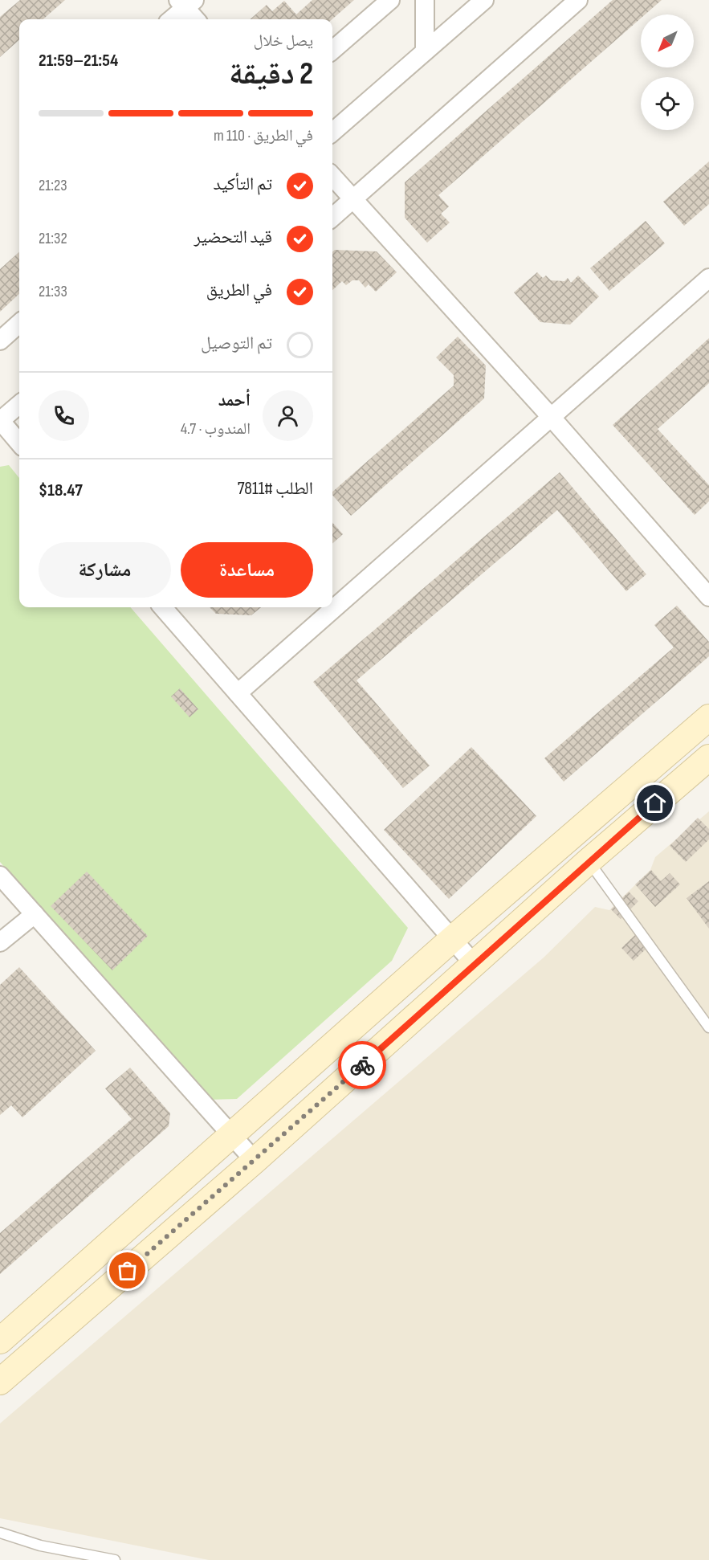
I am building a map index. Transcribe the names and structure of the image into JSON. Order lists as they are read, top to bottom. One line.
{"north":"bottom left","page":{"heading":["2 دقيقة","يصل خلال","21:54–21:59"],"panel":["أحمد","المندوب · 4.7","الطلب #7811","$18.47"],"bar":"في الطريق · 110 m","list":[["تم التأكيد","21:23"],["قيد التحضير","21:32"],["في الطريق","21:33"],"تم التوصيل"],"buttons":["مساعدة","مشاركة"]}}
